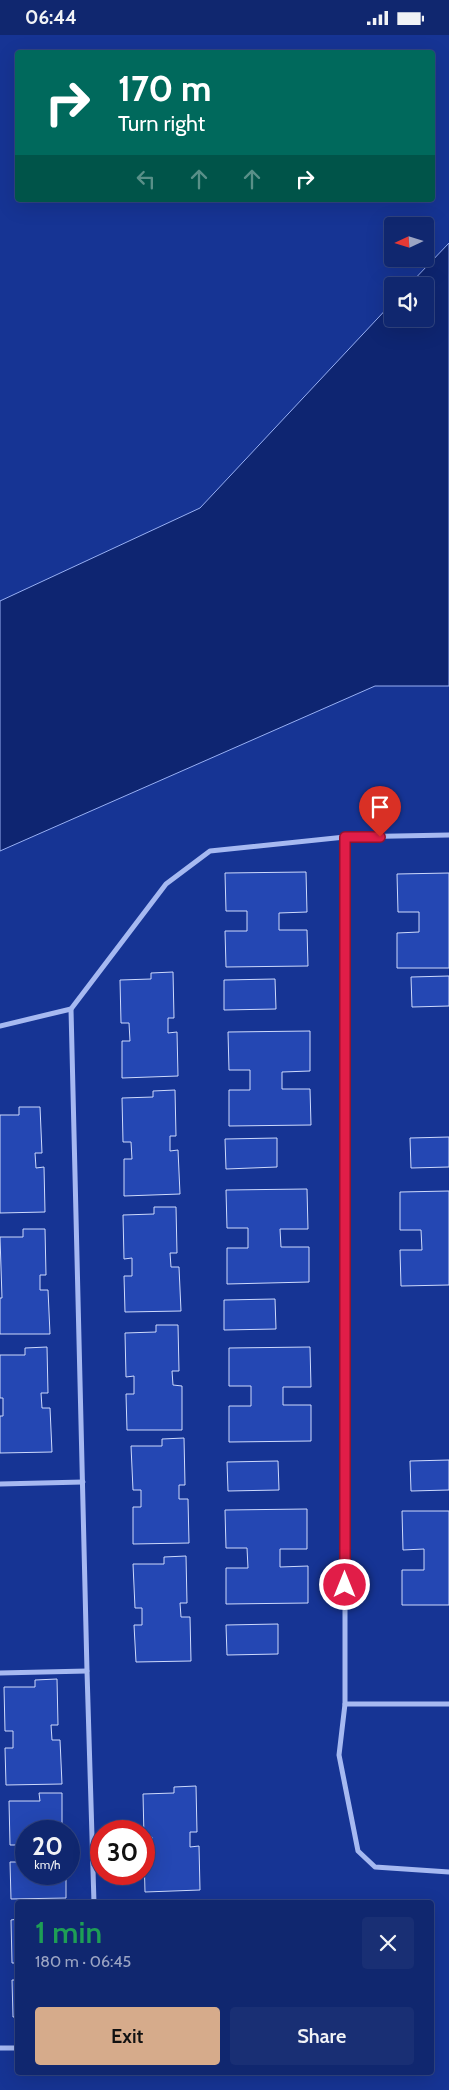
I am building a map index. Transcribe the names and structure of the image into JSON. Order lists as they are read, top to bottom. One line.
{"north":"left","page":{"status":"06:44","turn":["170 m","Turn right"],"speed":"20 km/h","limit":"30","heading":["1 min","180 m · 06:45"],"buttons":["Exit","Share"]}}
